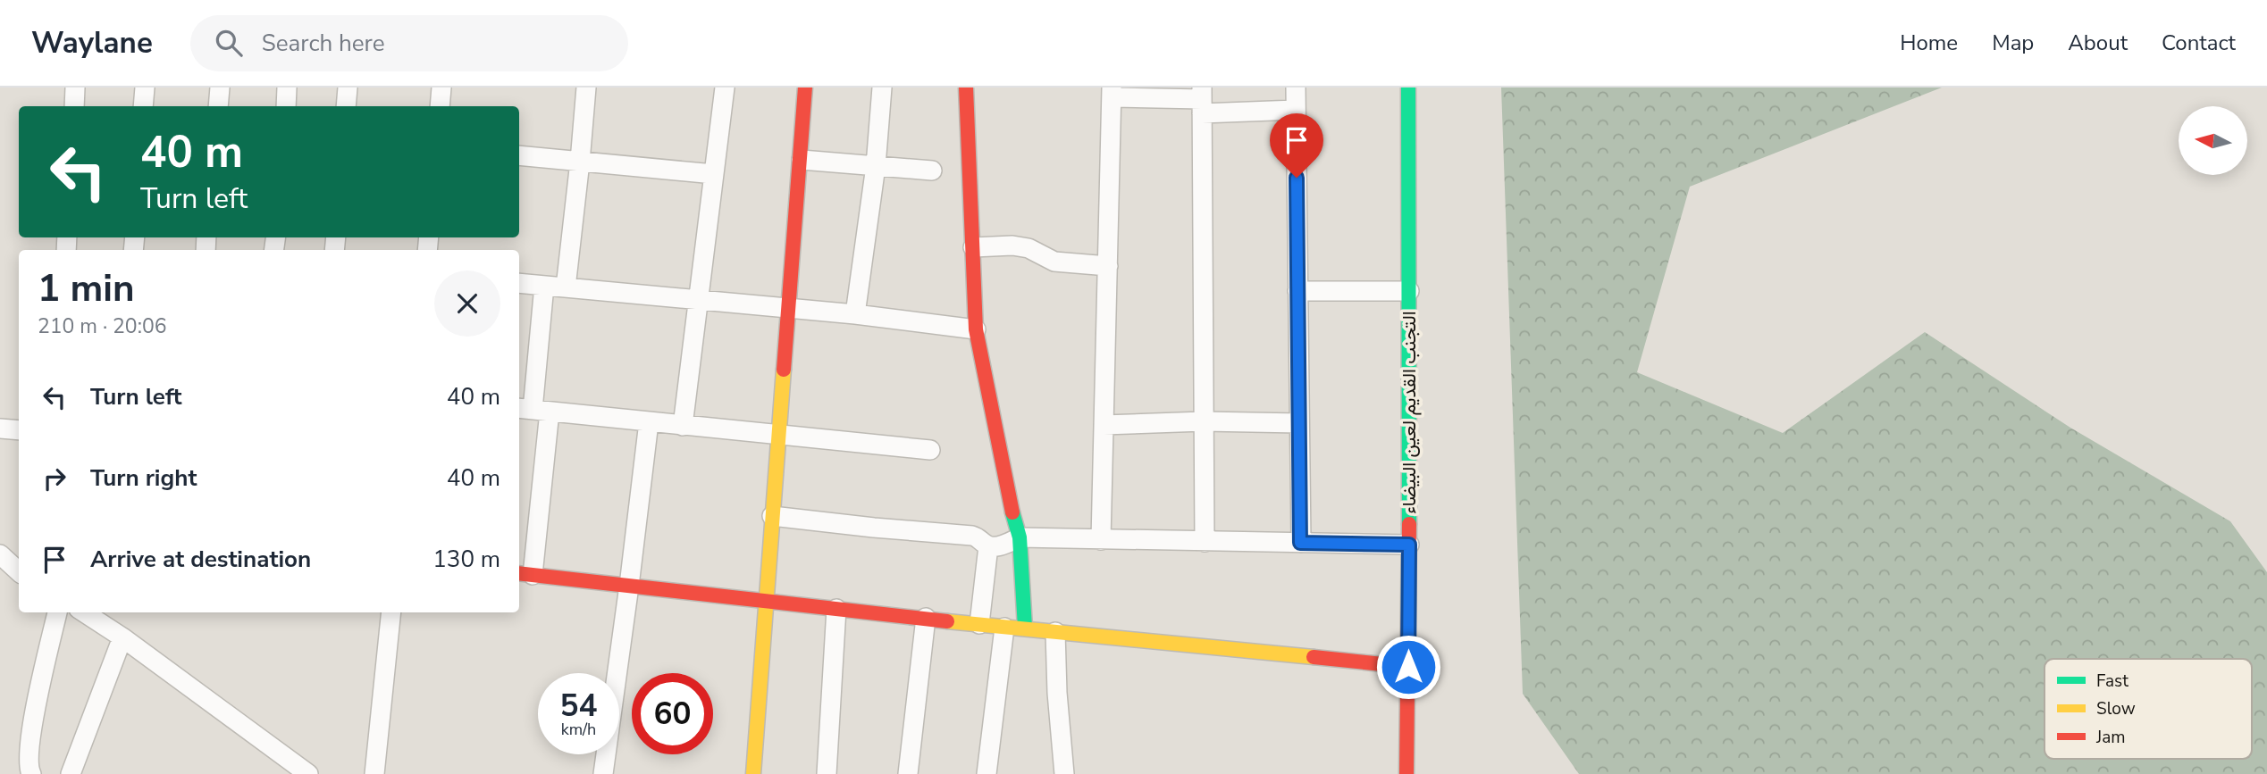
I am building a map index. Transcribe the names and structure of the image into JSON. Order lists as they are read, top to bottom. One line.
{"streets":{"street":["التجنب القديم لعين البيضاء"]},"legend":["Fast","Slow","Jam"],"north":"left","page":{"header":"Waylane","search":"Search here","nav":["Home","Map","About","Contact"],"turn":["40 m","Turn left"],"heading":["1 min","210 m · 20:06"],"list":[{"name":"Turn left","value":"40 m"},{"name":"Turn right","value":"40 m"},{"name":"Arrive at destination","value":"130 m"}],"speed":"54 km/h","limit":"60"}}
